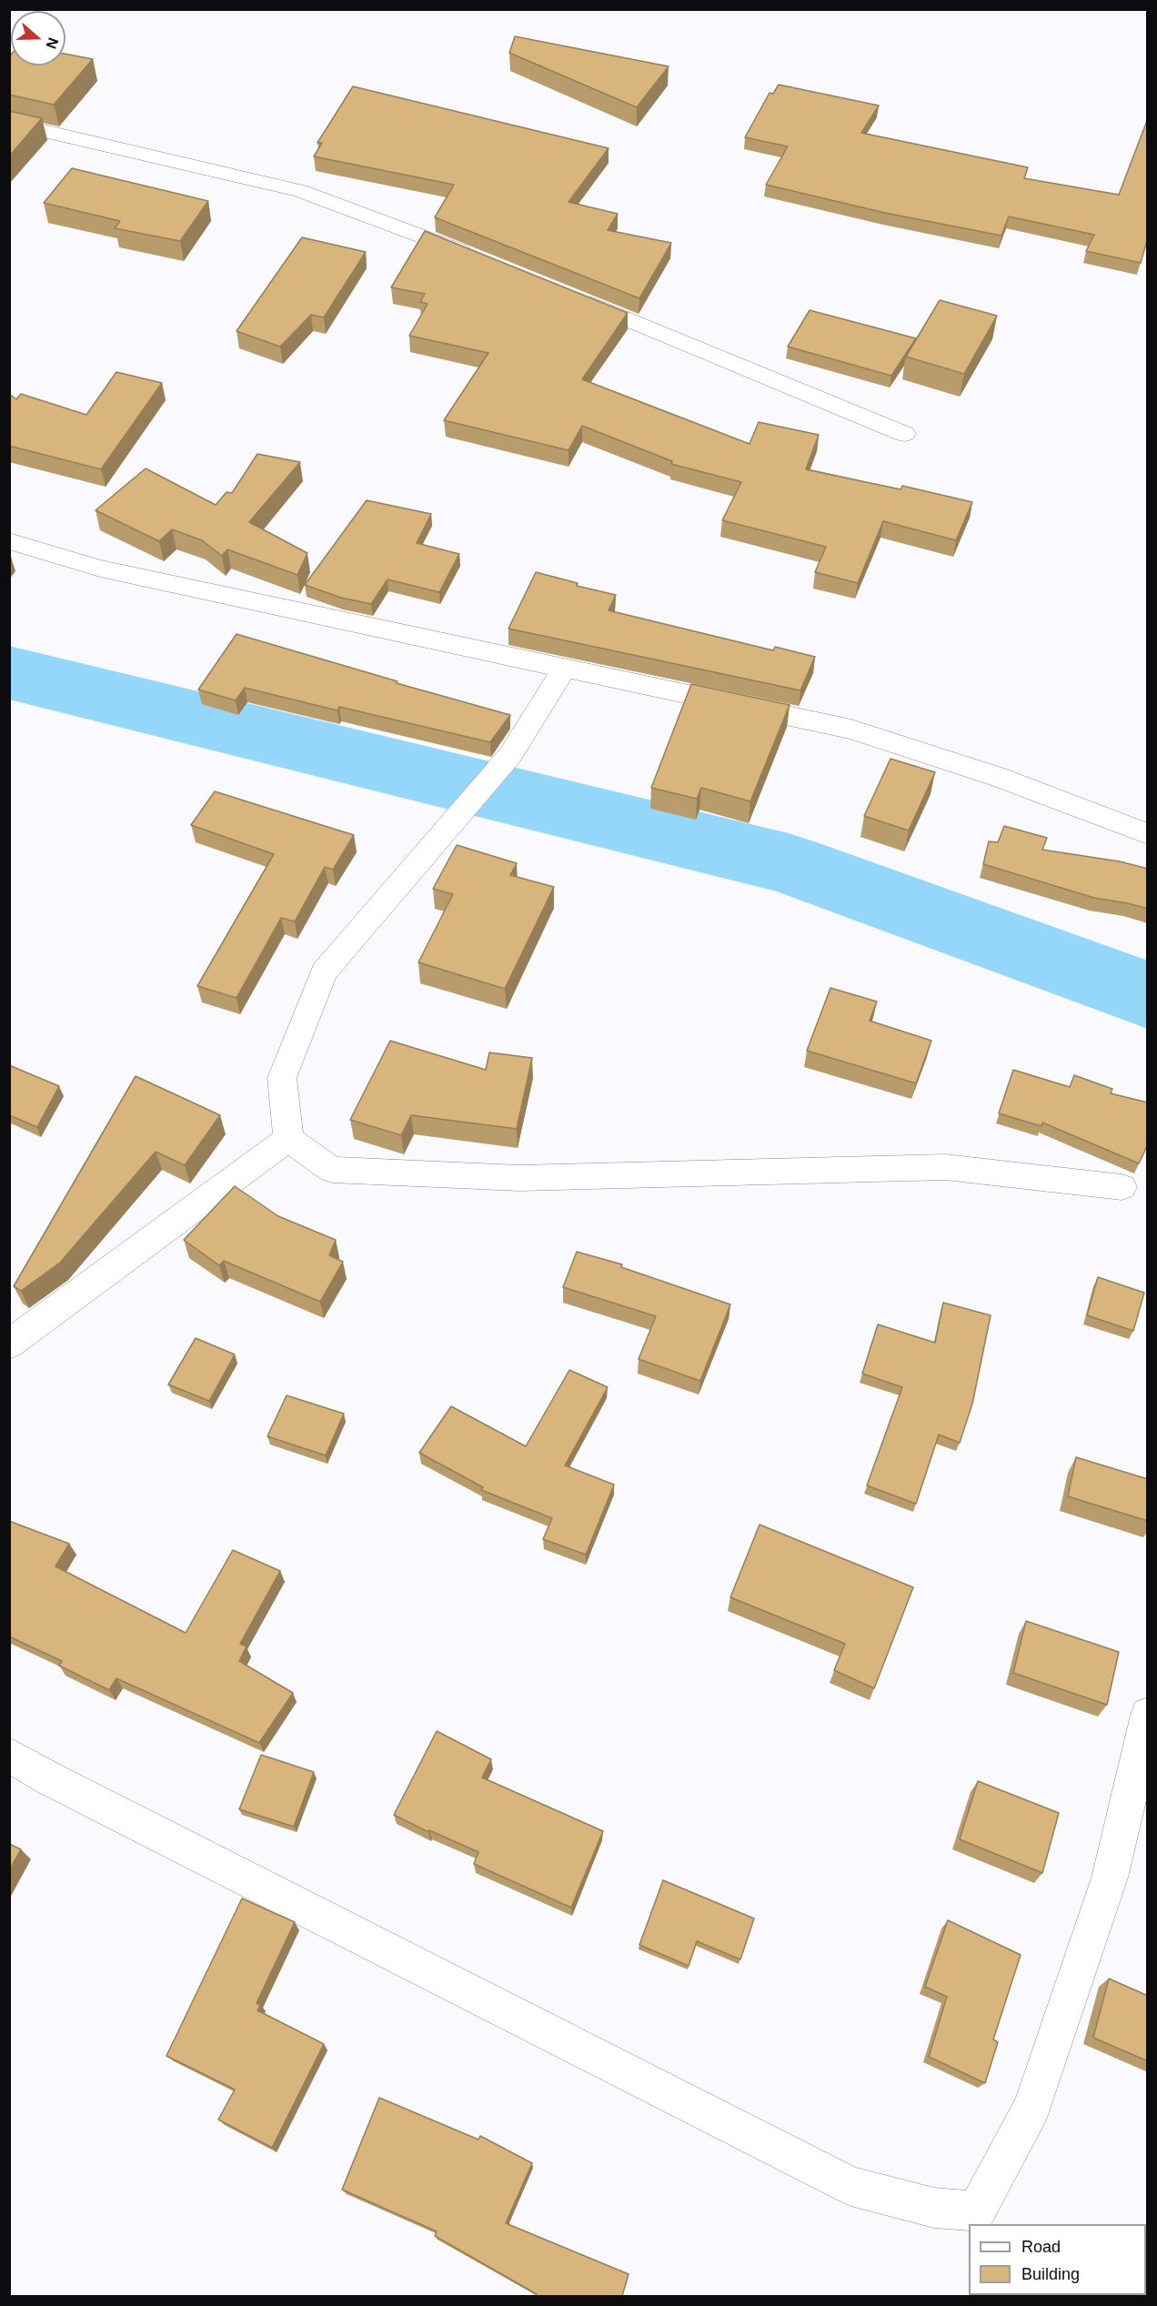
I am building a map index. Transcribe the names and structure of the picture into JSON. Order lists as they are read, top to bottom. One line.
{"legend":["Road","Building"],"north":"right"}
